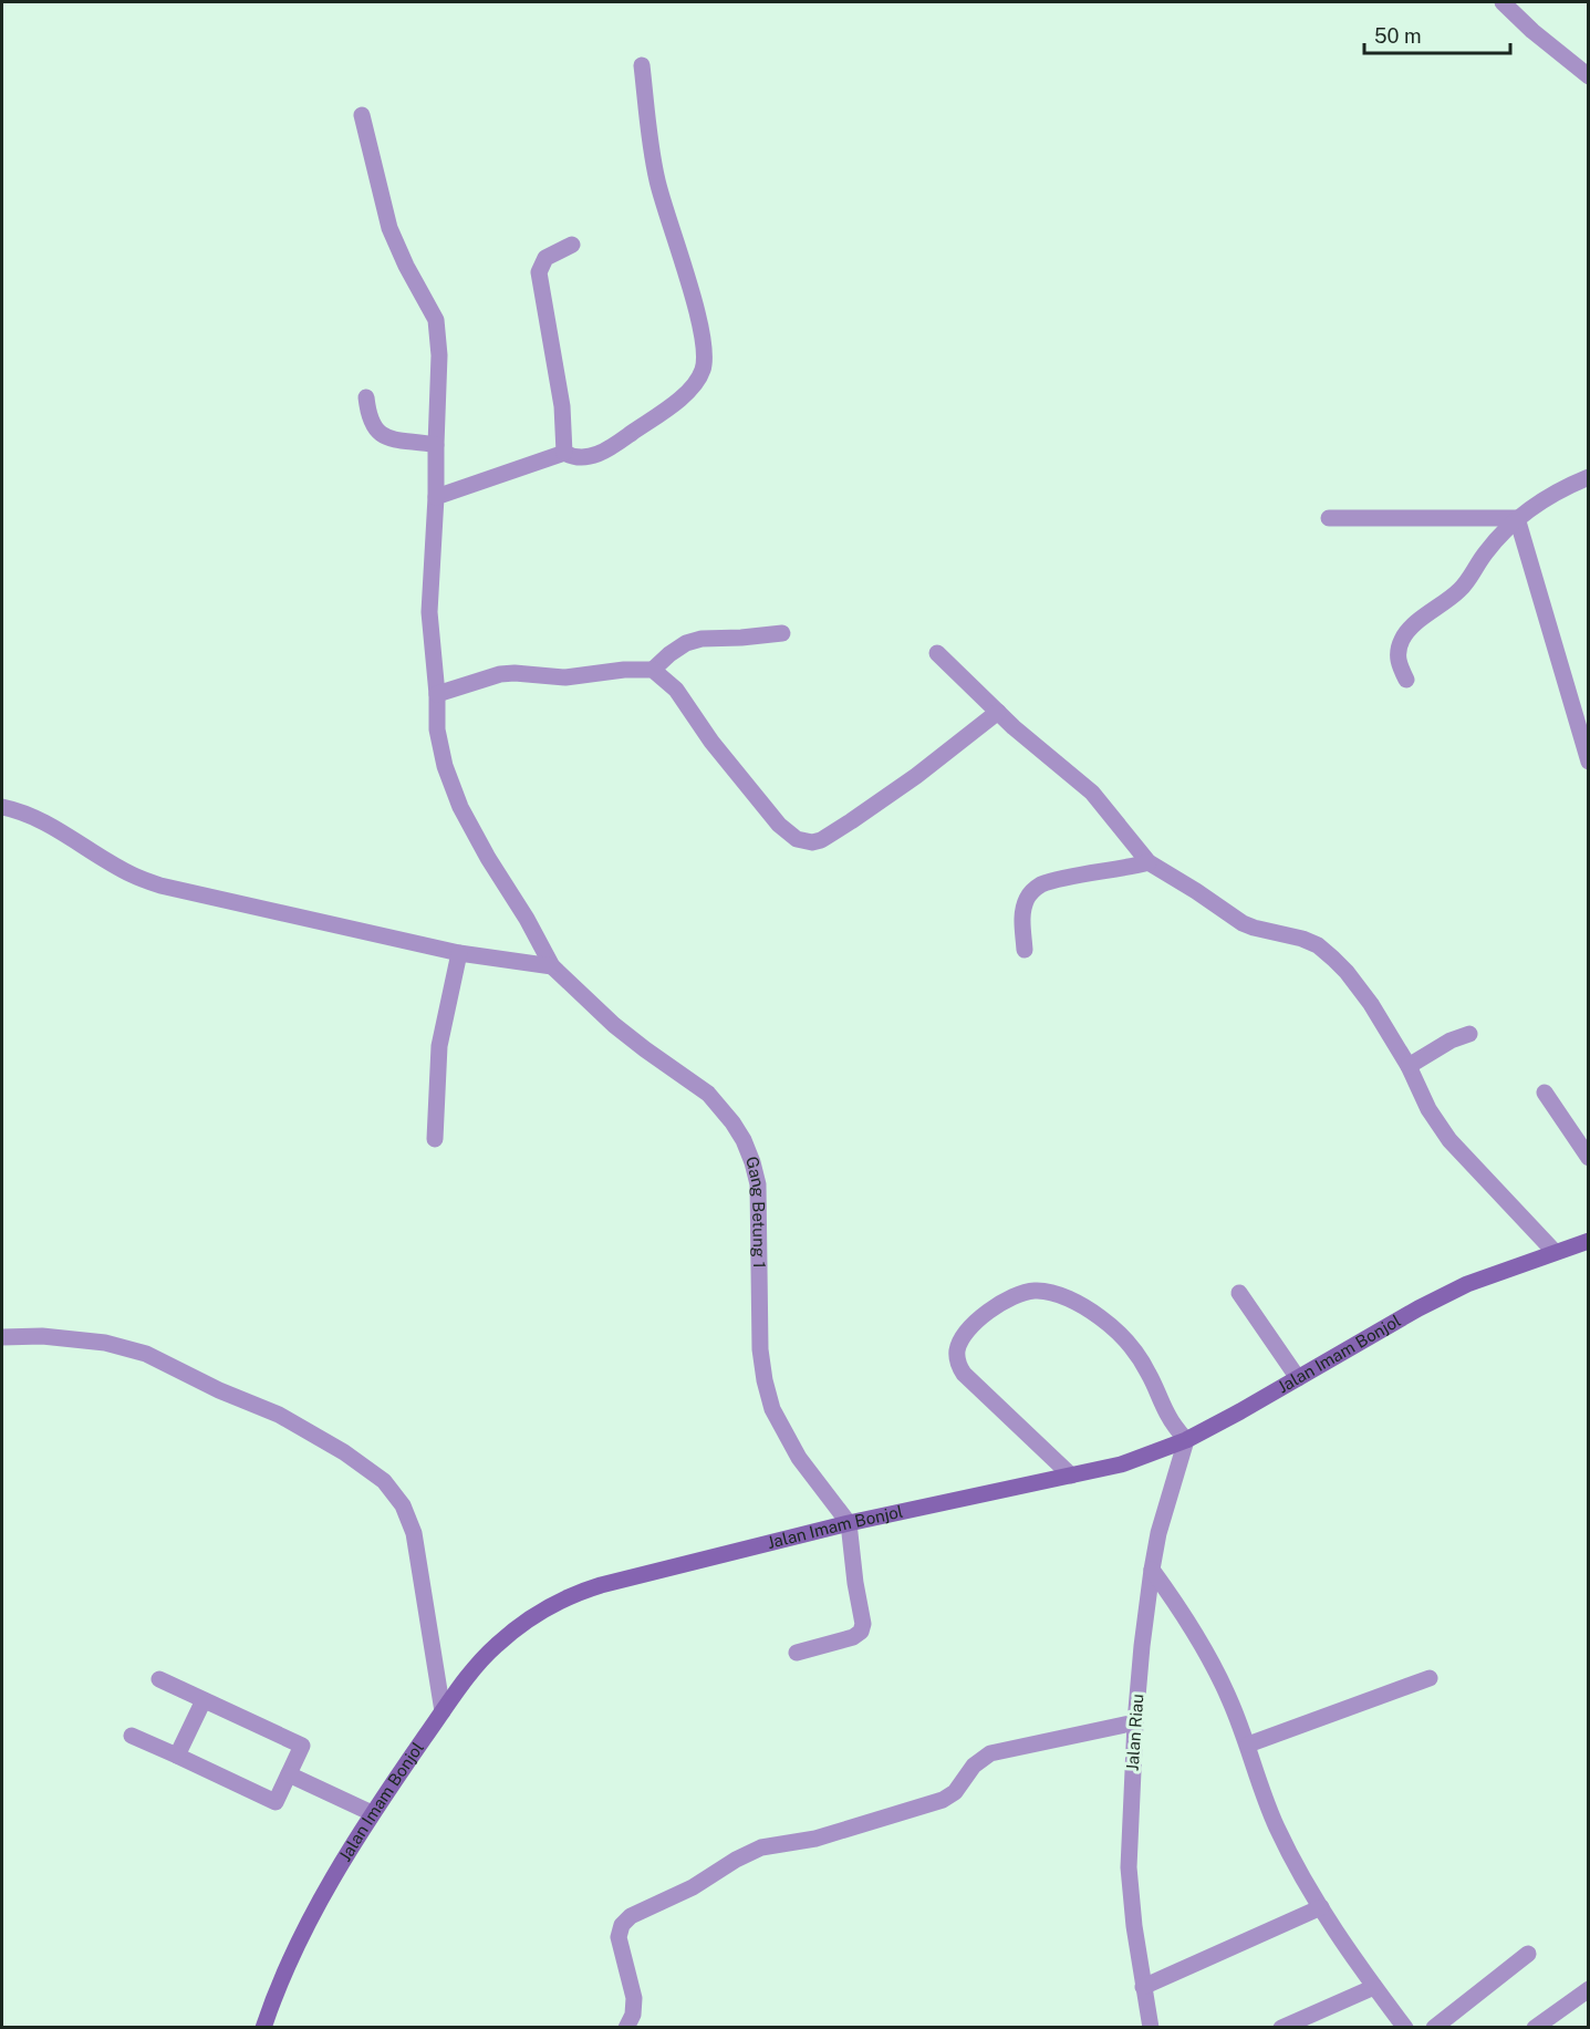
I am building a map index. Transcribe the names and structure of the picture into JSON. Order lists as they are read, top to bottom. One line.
{"streets":{"main road":["Jalan Imam Bonjol"],"street":["Gang Betung 1","Jalan Riau"]},"crossings":[["Gang Betung 1","Jalan Imam Bonjol"],["Jalan Imam Bonjol","Jalan Riau"]],"scale_bar":"50 m"}
